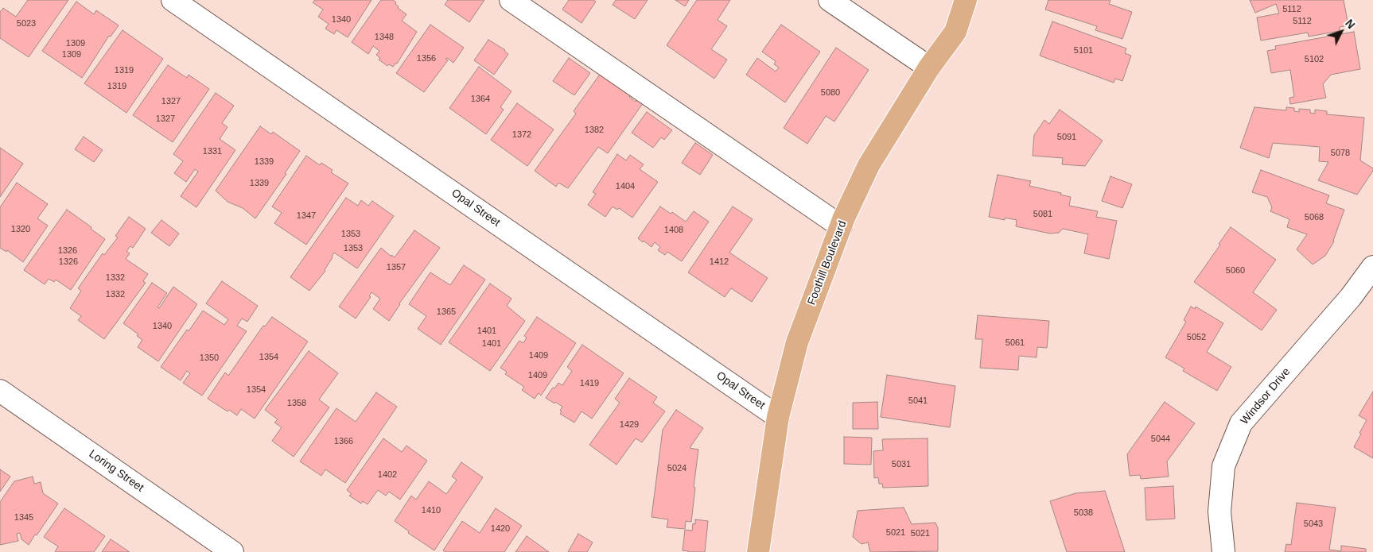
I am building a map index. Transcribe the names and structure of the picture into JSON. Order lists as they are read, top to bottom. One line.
{"streets":{"main road":["Foothill Boulevard"],"street":["Opal Street","Windsor Drive","Loring Street"]},"crossings":[["Opal Street","Foothill Boulevard"]],"house_numbers":["5112","1340","5112","5023","1348","1309","5101","1309","1356","5102","1319","1319","5080","1364","1327","1327","1382","1372","5091","1331","5078","1339","1339","1404","5081","1347","5068","1320","1408","1353","1353","1326","1326","1412","1357","5060","1332","1332","1365","1340","1401","5052","5061","1401","1409","1354","1350","1409","1419","1354","5041","1358","1429","5044","1366","5031","5024","1402","1410","5038","1345","5043","1420","5021","5021"],"north":"top right"}
